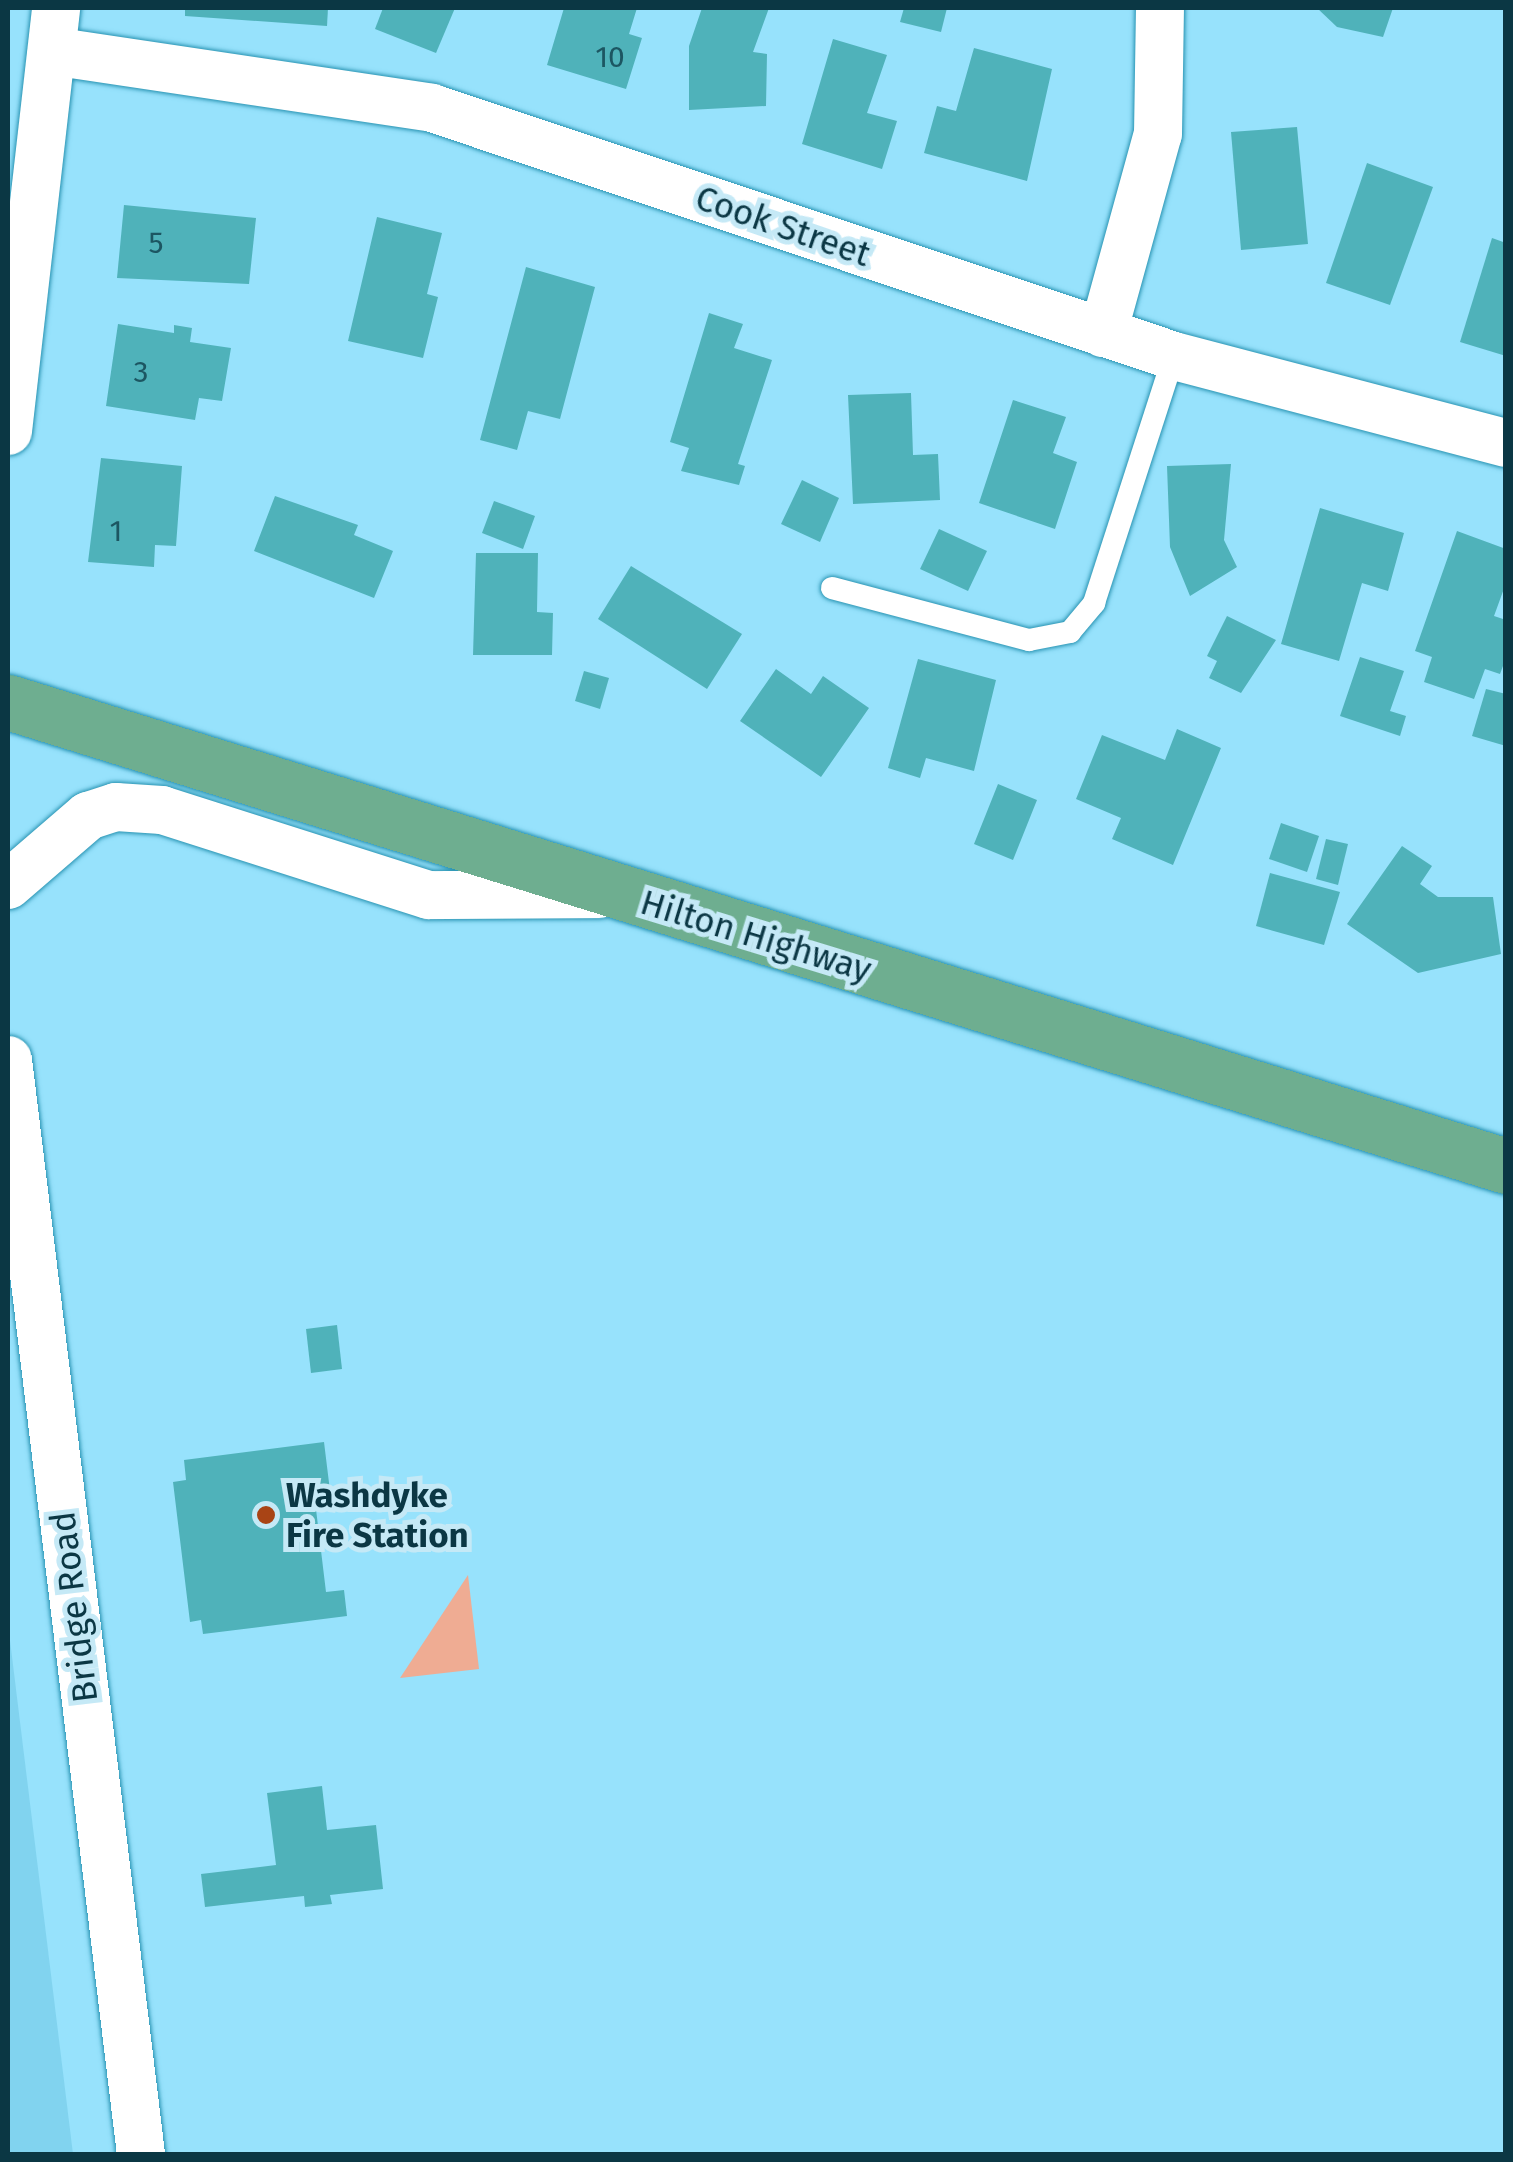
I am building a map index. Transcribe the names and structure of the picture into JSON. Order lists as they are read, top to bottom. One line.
{"streets":{"highway":["Hilton Highway"],"street":["Cook Street","Bridge Road"]},"places":["Washdyke Fire Station"],"house_numbers":["10","5","3","1"]}
